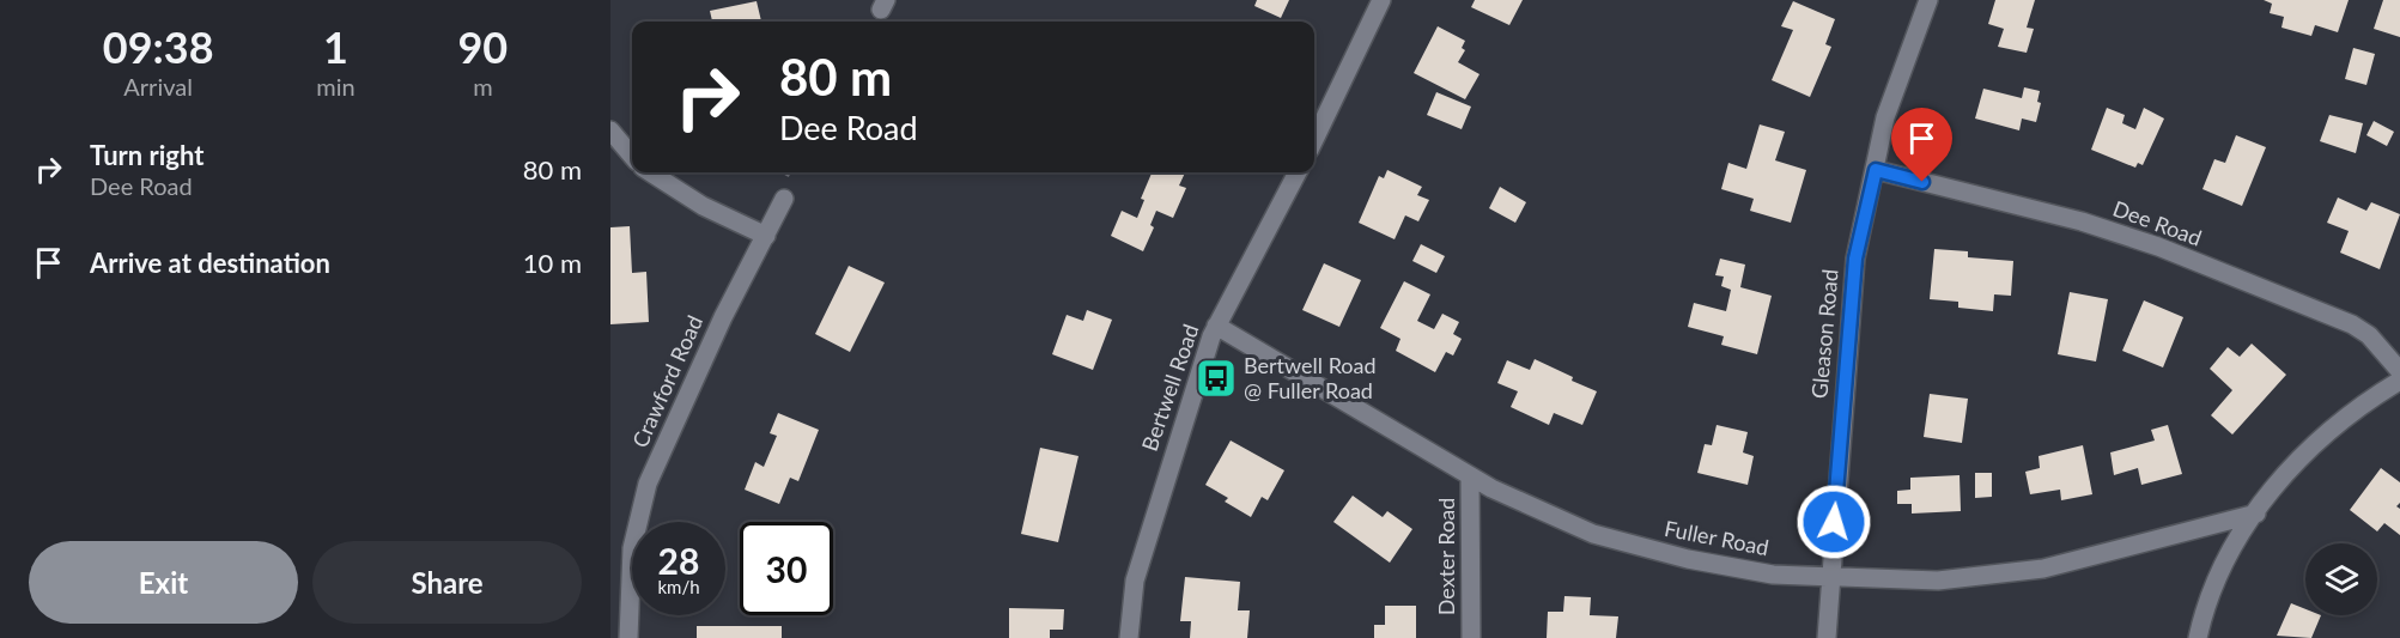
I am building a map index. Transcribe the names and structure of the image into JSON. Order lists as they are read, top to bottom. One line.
{"streets":{"street":["Dee Road","Gleason Road","Crawford Road","Bertwell Road","Fuller Road","Dexter Road"]},"crossings":[["Dee Road","Gleason Road"],["Gleason Road","Fuller Road"],["Bertwell Road","Fuller Road"],["Fuller Road","Dexter Road"]],"places":{"bus stop":["Bertwell Road @ Fuller Road"]},"page":{"eta":["09:38","Arrival","1","min","90","m"],"turn":["80 m","Dee Road"],"list":[{"name":"Turn right","note":"Dee Road","value":"80 m"},{"name":"Arrive at destination","value":"10 m"}],"speed":"28 km/h","limit":"30","buttons":["Exit","Share"]}}
